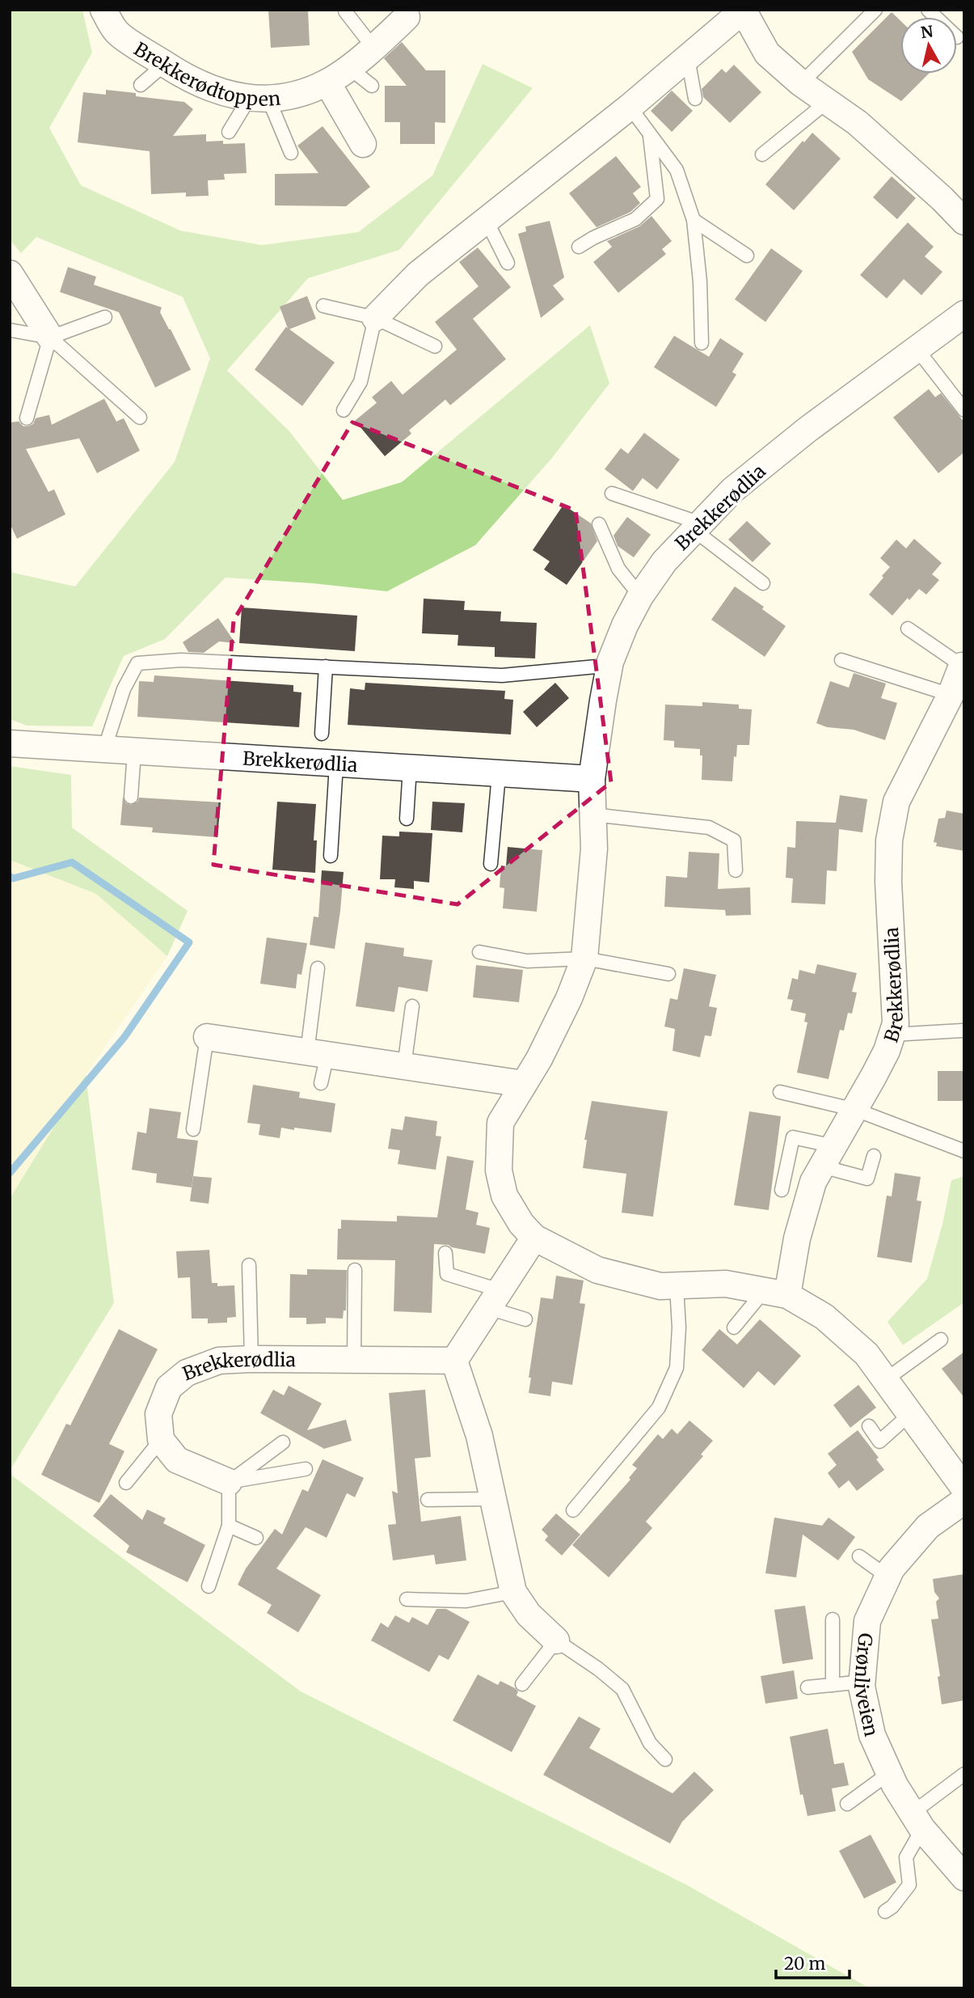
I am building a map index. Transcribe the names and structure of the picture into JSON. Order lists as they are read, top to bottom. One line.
{"streets":{"street":["Brekkerødtoppen","Brekkerødlia","Grønliveien"]},"scale_bar":"20 m","north":"top"}
